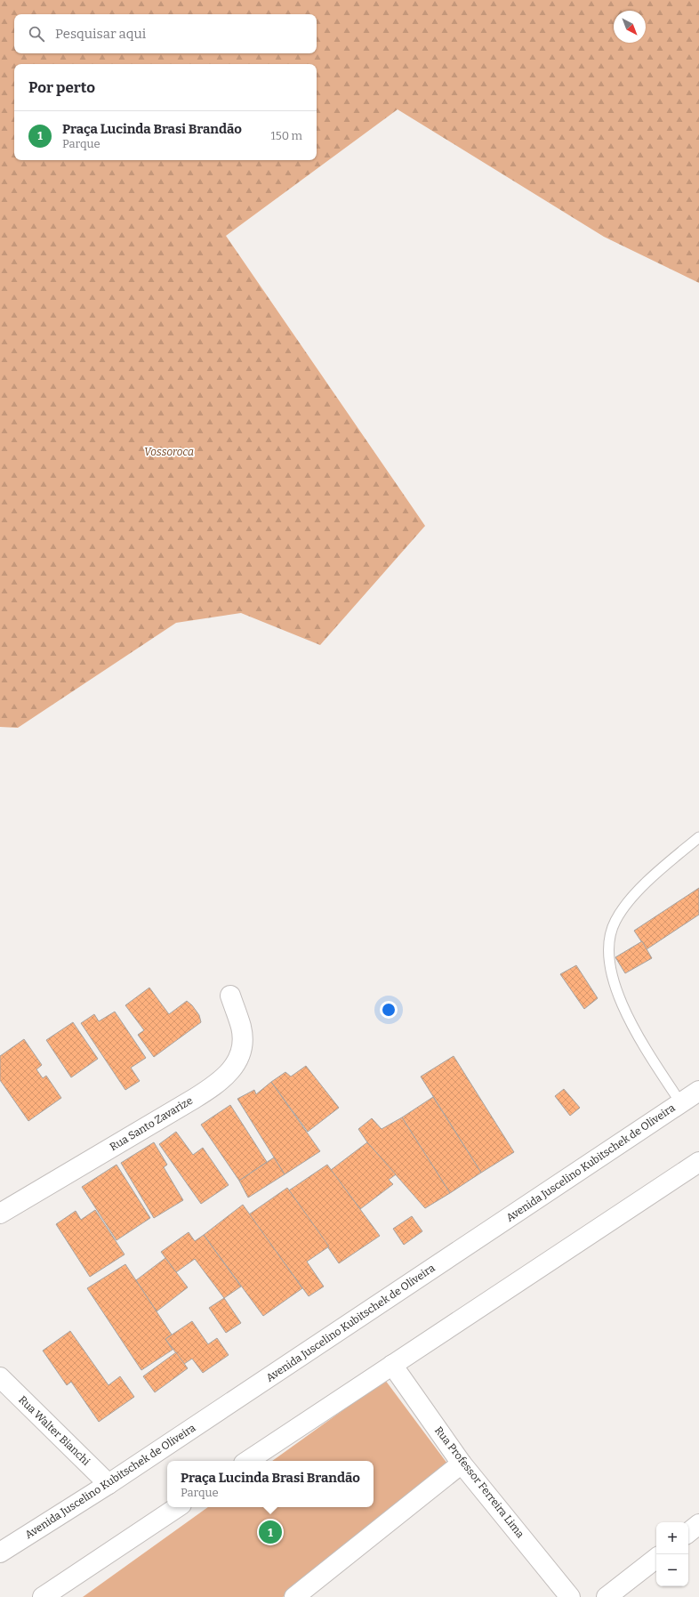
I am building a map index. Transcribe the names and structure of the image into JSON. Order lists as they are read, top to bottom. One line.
{"streets":{"main road":["Rua Santo Zavarize","Avenida Juscelino Kubitschek de Oliveira","Rua Walter Bianchi","Rua Professor Ferreira Lima"]},"crossings":[["Avenida Juscelino Kubitschek de Oliveira","Rua Walter Bianchi"]],"parks":["Vossoroca"],"north":"bottom right","page":{"search":"Pesquisar aqui","heading":"Por perto","list":[{"mark":"1","name":"Praça Lucinda Brasi Brandão","note":"Parque","value":"150 m"}],"popup":["Praça Lucinda Brasi Brandão","Parque"],"pins":"1","map_buttons":["+","−"]}}
